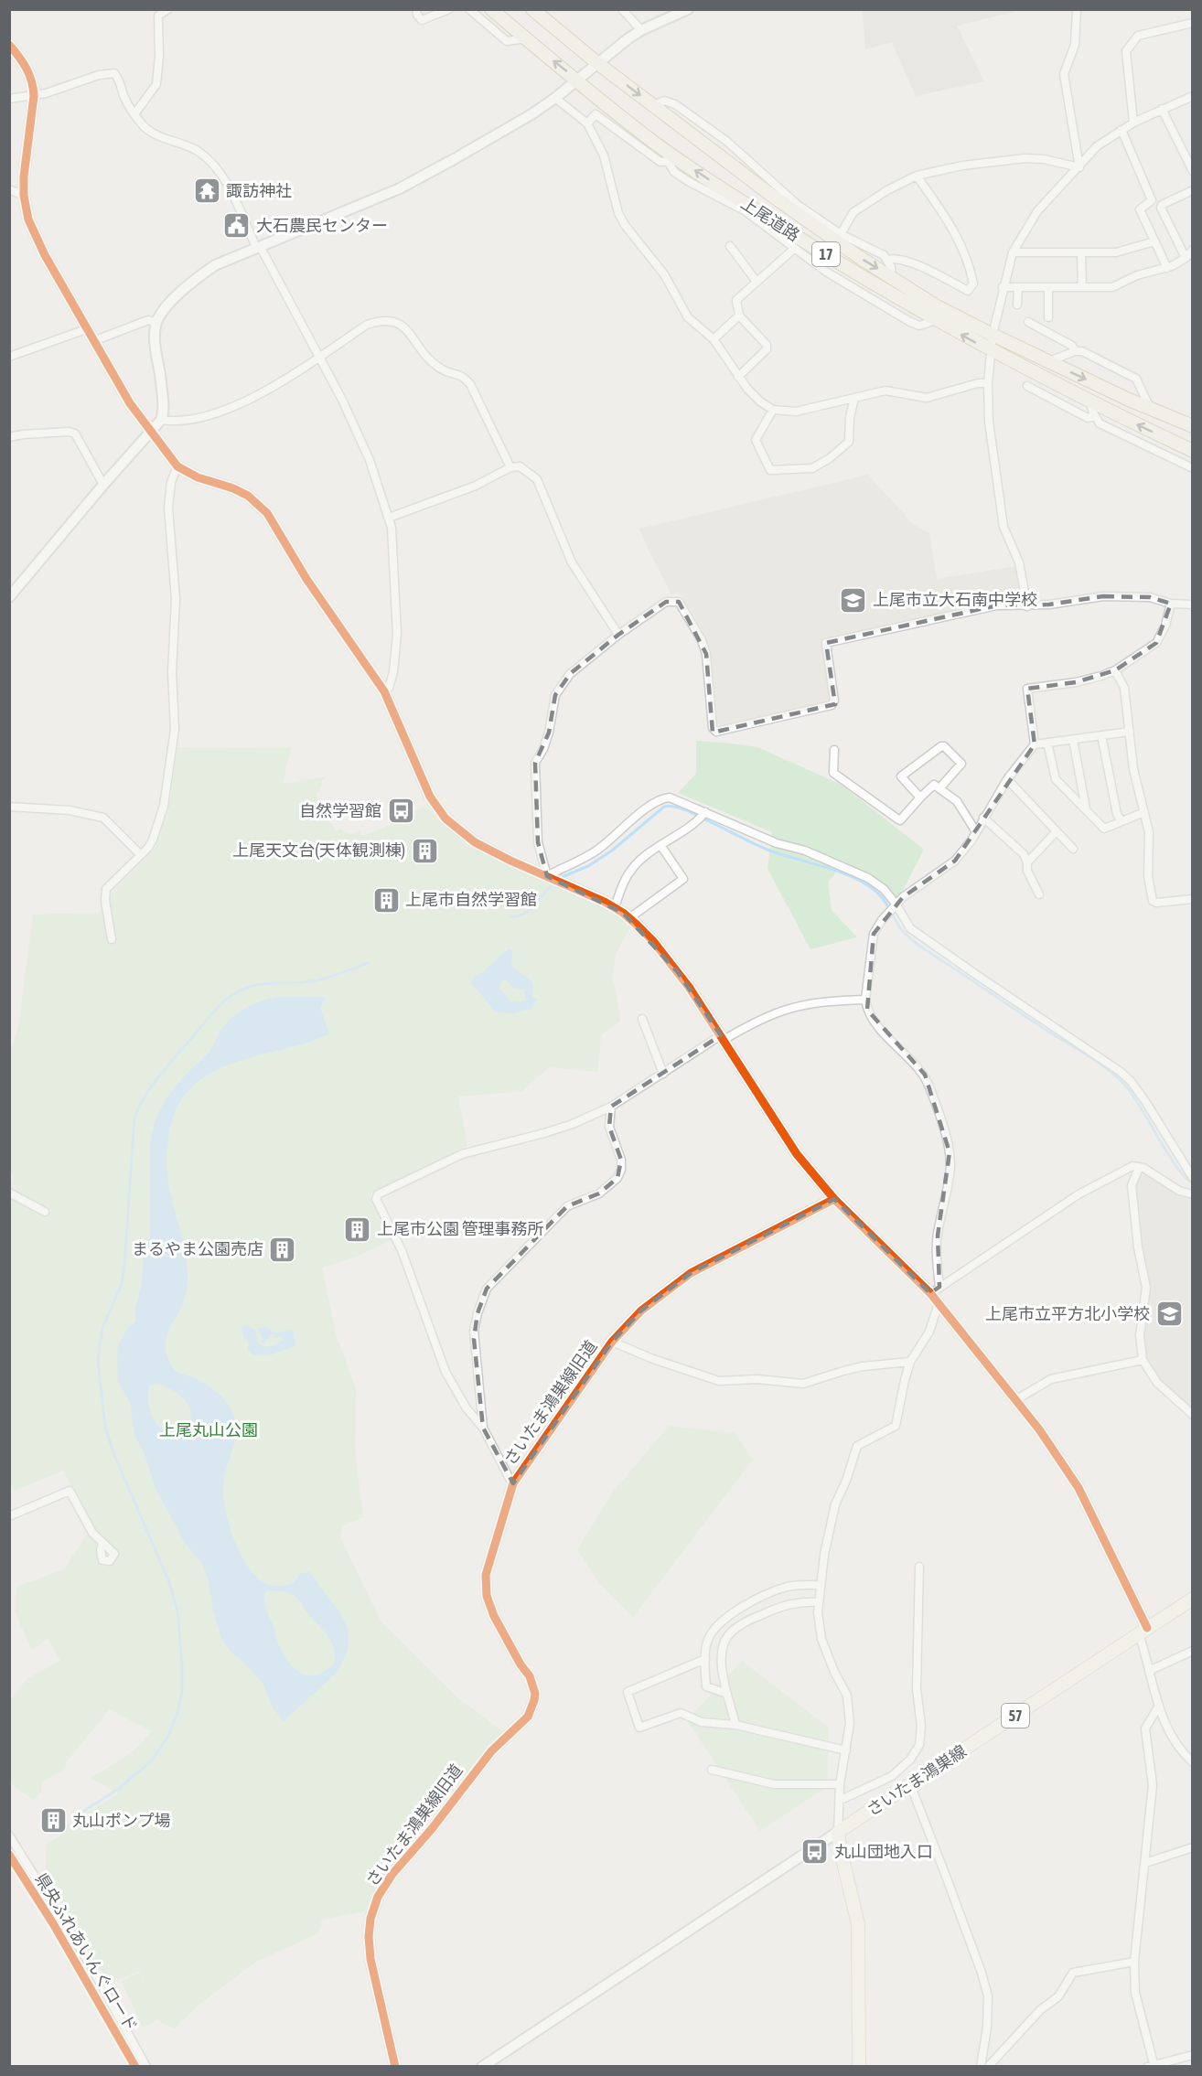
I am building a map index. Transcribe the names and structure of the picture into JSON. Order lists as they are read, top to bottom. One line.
{"streets":{"highway":["上尾道路","17"],"main road":["57","さいたま鴻巣線"],"street":["さいたま鴻巣線旧道"],"cycle path":["県央ふれあいんぐロード"]},"parks":["上尾丸山公園"],"places":{"temple":["諏訪神社"],"public building":["大石農民センター"],"school or university":["上尾市立大石南中学校","上尾市立平方北小学校"],"bus stop":["自然学習館","丸山団地入口"],"building":["上尾天文台(天体観測棟)","上尾市自然学習館","上尾市公園 管理事務所","まるやま公園売店","丸山ポンプ場"]}}
